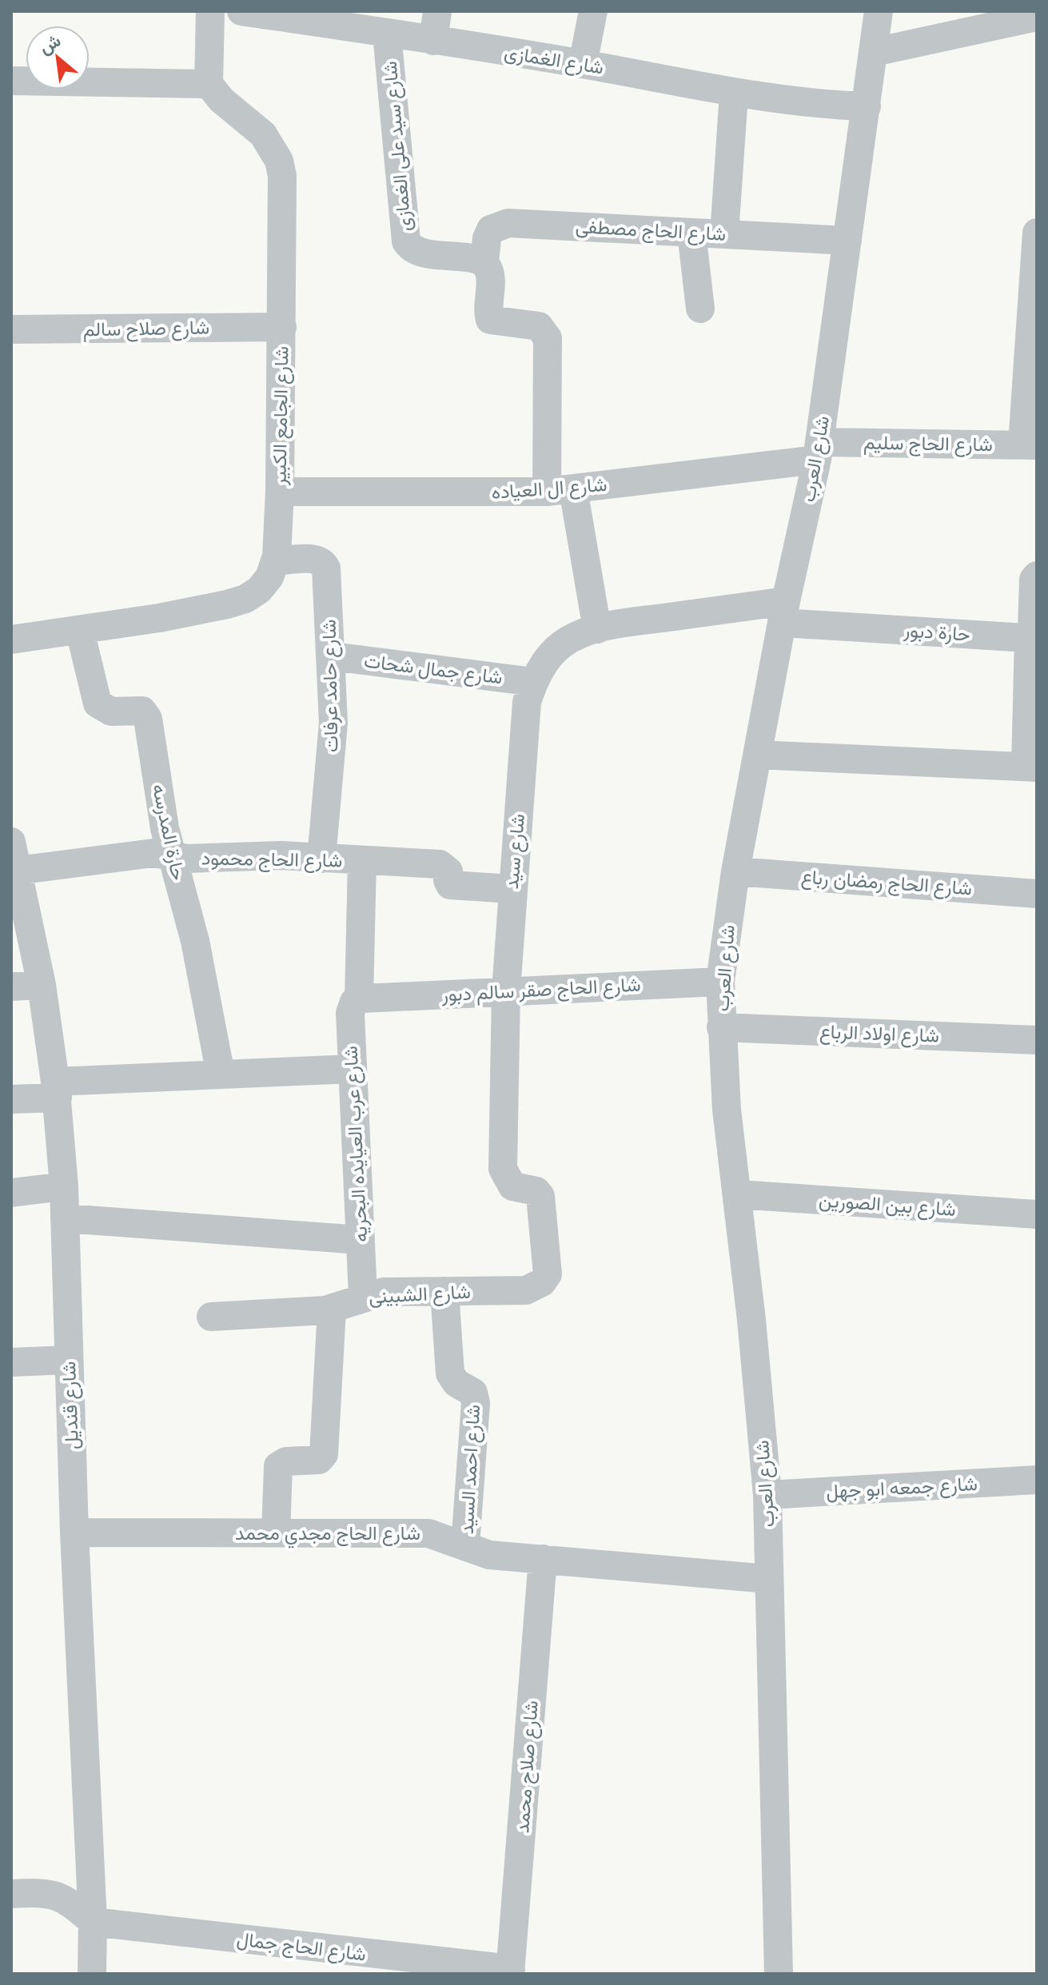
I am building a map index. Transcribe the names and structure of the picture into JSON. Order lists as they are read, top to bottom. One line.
{"streets":{"street":["شارع الغمازى","شارع سيد على الغمازى","شارع الحاج مصطفى","شارع صلاح سالم","شارع الجامع الكبير","شارع الحاج سليم","شارع العرب","شارع ال العياده","حارة دبور","شارع جمال شحات","شارع حامد عرفات","حارة المدرسه","شارع سيد","شارع الحاج محمود","شارع الحاج رمضان رباع","شارع الحاج صقر سالم دبور","شارع اولاد الرباع","شارع عرب العيايده البحريه","شارع بين الصورين","شارع الشبينى","شارع قنديل","شارع احمد السيد","شارع جمعه ابو جهل","شارع الحاج مجدي محمد","شارع صلاح محمد","شارع الحاج جمال"]},"crossings":[["شارع الغمازى","شارع سيد على الغمازى"],["شارع الغمازى","شارع العرب"],["شارع سيد على الغمازى","شارع الحاج مصطفى"],["شارع الحاج مصطفى","شارع العرب"],["شارع صلاح سالم","شارع الجامع الكبير"],["شارع الجامع الكبير","شارع ال العياده"],["شارع الجامع الكبير","شارع حامد عرفات"],["شارع الجامع الكبير","حارة المدرسه"],["شارع الحاج سليم","شارع العرب"],["شارع الحاج سليم","شارع ال العياده"],["شارع العرب","شارع ال العياده"],["شارع العرب","حارة دبور"],["شارع العرب","شارع سيد"],["شارع العرب","شارع الحاج رمضان رباع"],["شارع العرب","شارع الحاج صقر سالم دبور"],["شارع العرب","شارع اولاد الرباع"],["شارع العرب","شارع بين الصورين"],["شارع العرب","شارع جمعه ابو جهل"],["شارع العرب","شارع الحاج مجدي محمد"],["حارة دبور","شارع سيد"],["شارع جمال شحات","شارع حامد عرفات"],["شارع جمال شحات","شارع سيد"],["شارع حامد عرفات","شارع الحاج محمود"],["حارة المدرسه","شارع الحاج محمود"],["شارع سيد","شارع الحاج محمود"],["شارع سيد","شارع الحاج صقر سالم دبور"],["شارع سيد","شارع الشبينى"],["شارع الحاج محمود","شارع عرب العيايده البحريه"],["شارع الحاج محمود","شارع قنديل"],["شارع الحاج صقر سالم دبور","شارع عرب العيايده البحريه"],["شارع عرب العيايده البحريه","شارع الشبينى"],["شارع الشبينى","شارع احمد السيد"],["شارع قنديل","شارع الحاج مجدي محمد"],["شارع قنديل","شارع الحاج جمال"],["شارع احمد السيد","شارع الحاج مجدي محمد"],["شارع الحاج مجدي محمد","شارع صلاح محمد"],["شارع صلاح محمد","شارع الحاج جمال"]],"north":"top left"}
